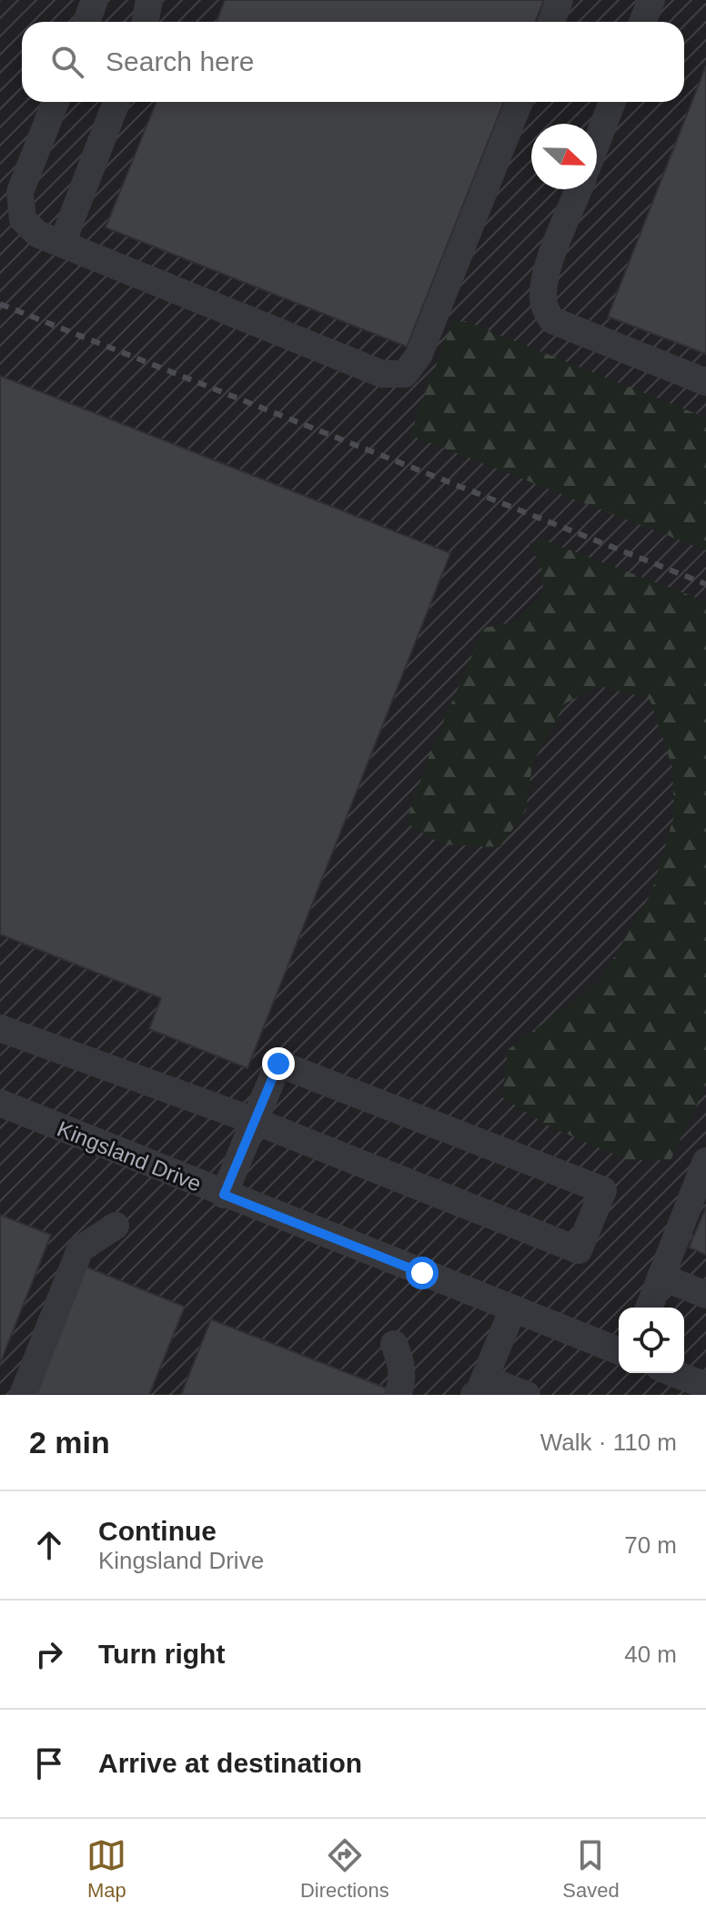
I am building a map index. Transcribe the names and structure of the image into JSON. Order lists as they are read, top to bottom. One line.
{"streets":{"street":["Kingsland Drive"]},"north":"right","page":{"search":"Search here","heading":["2 min","Walk · 110 m"],"list":[["Continue","Kingsland Drive","70 m"],["Turn right","40 m"],"Arrive at destination"],"nav":["Map","Directions","Saved"]}}
